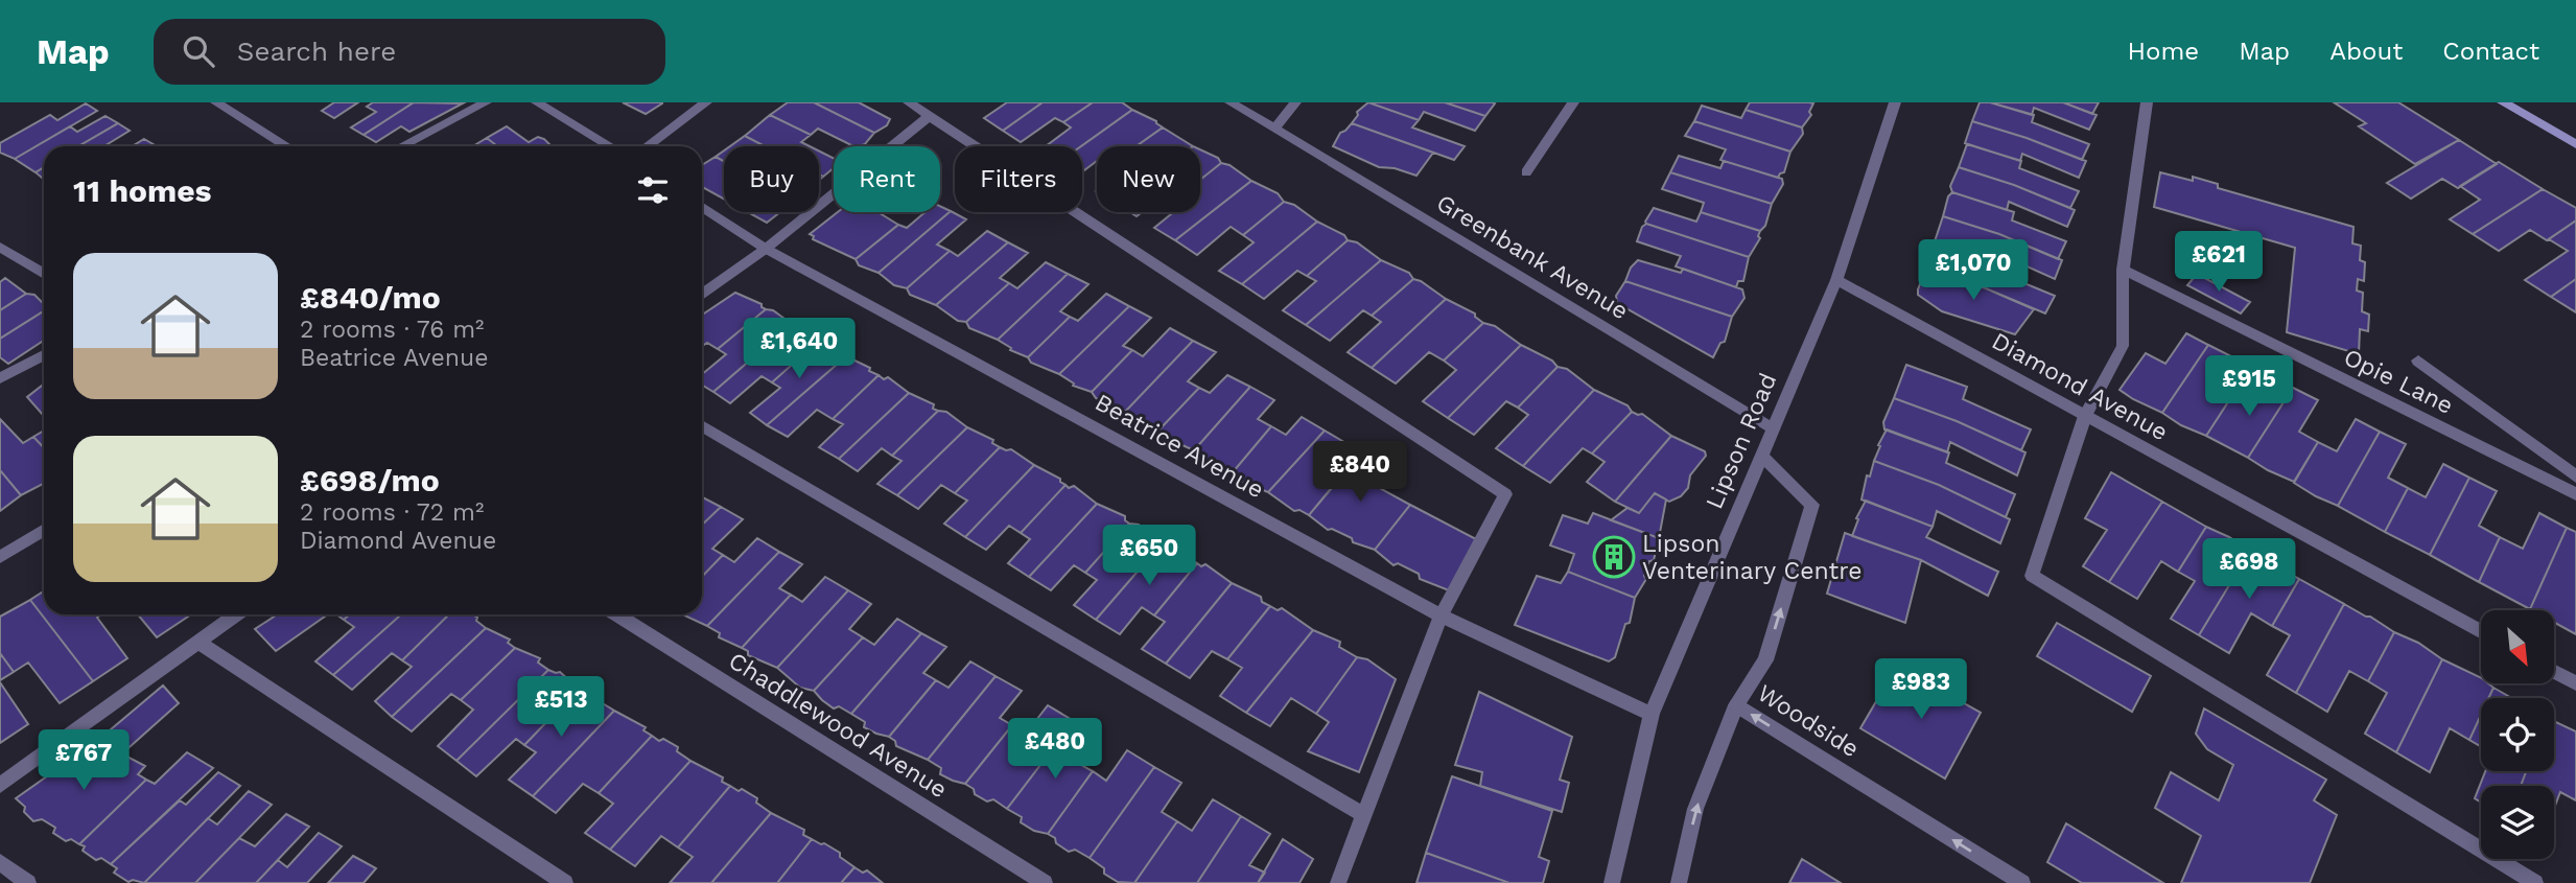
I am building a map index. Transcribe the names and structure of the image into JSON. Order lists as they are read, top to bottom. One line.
{"streets":{"street":["Greenbank Avenue","Opie Lane","Diamond Avenue","Lipson Road","Beatrice Avenue","Woodside","Chaddlewood Avenue"]},"crossings":[["Greenbank Avenue","Lipson Road"],["Diamond Avenue","Lipson Road"],["Lipson Road","Beatrice Avenue"],["Lipson Road","Woodside"]],"one_way":["Woodside"],"places":{"building":["Lipson Venterinary Centre"]},"north":"bottom right","page":{"header":"Map","search":"Search here","nav":["Home","Map","About","Contact"],"chip":["Buy","Rent","Filters","New"],"heading":"11 homes","price":["£621","£1,070","£1,640","£915","£840","£650","£698","£983","£513","£480","£767"],"list":[{"name":"£840/mo","note":"2 rooms · 76 m² · Beatrice Avenue"},{"name":"£698/mo","note":"2 rooms · 72 m² · Diamond Avenue"}]}}
